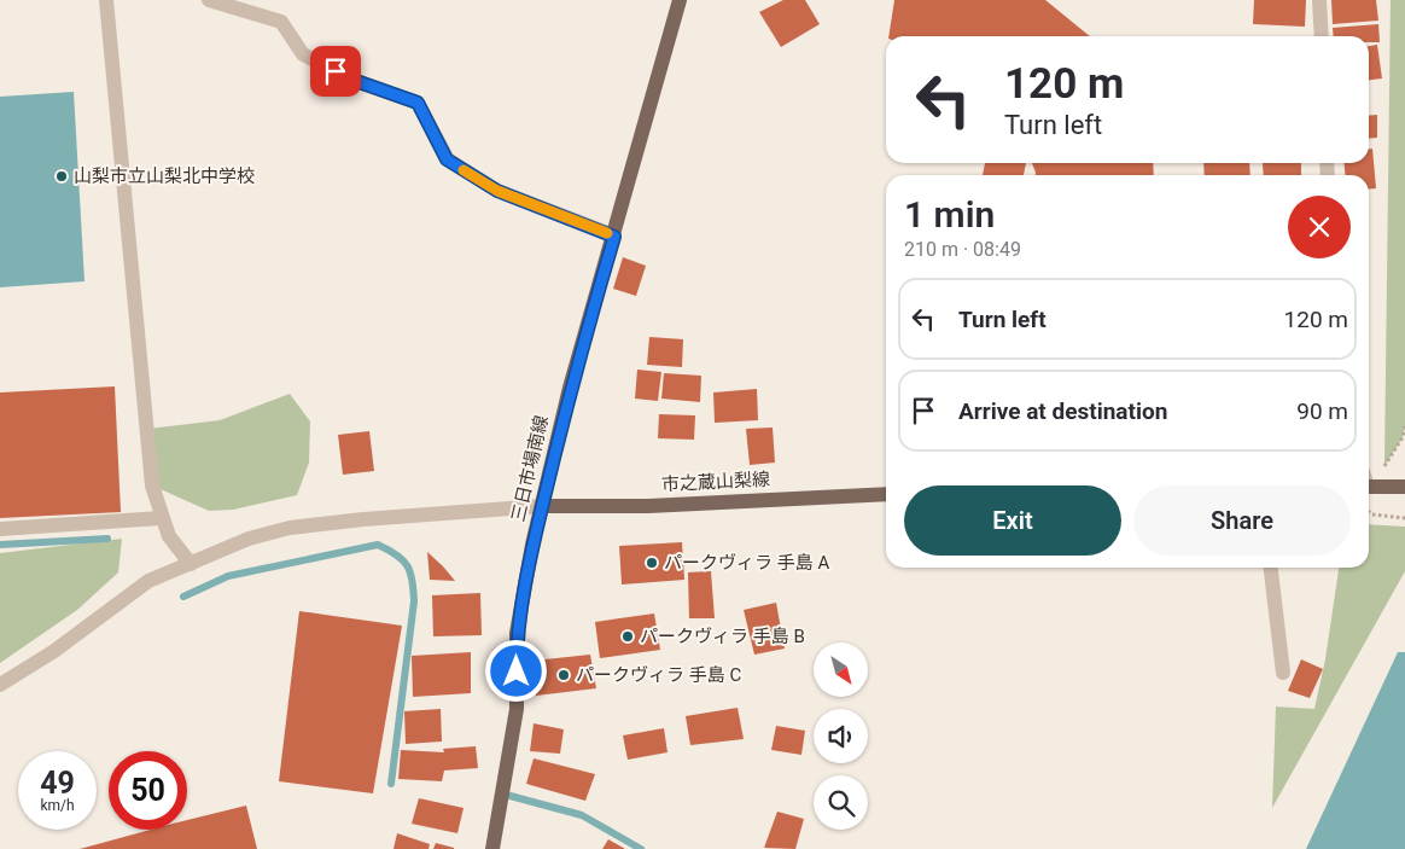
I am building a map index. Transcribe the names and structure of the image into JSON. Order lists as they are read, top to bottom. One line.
{"streets":{"main road":["三日市場南線","市之蔵山梨線"]},"crossings":[["三日市場南線","市之蔵山梨線"]],"places":["山梨市立山梨北中学校","パークヴィラ 手島 A","パークヴィラ 手島 B","パークヴィラ 手島 C"],"north":"bottom right","page":{"turn":["120 m","Turn left"],"heading":["1 min","210 m · 08:49"],"list":[{"name":"Turn left","value":"120 m"},{"name":"Arrive at destination","value":"90 m"}],"buttons":["Exit","Share"],"speed":"49 km/h","limit":"50"}}
